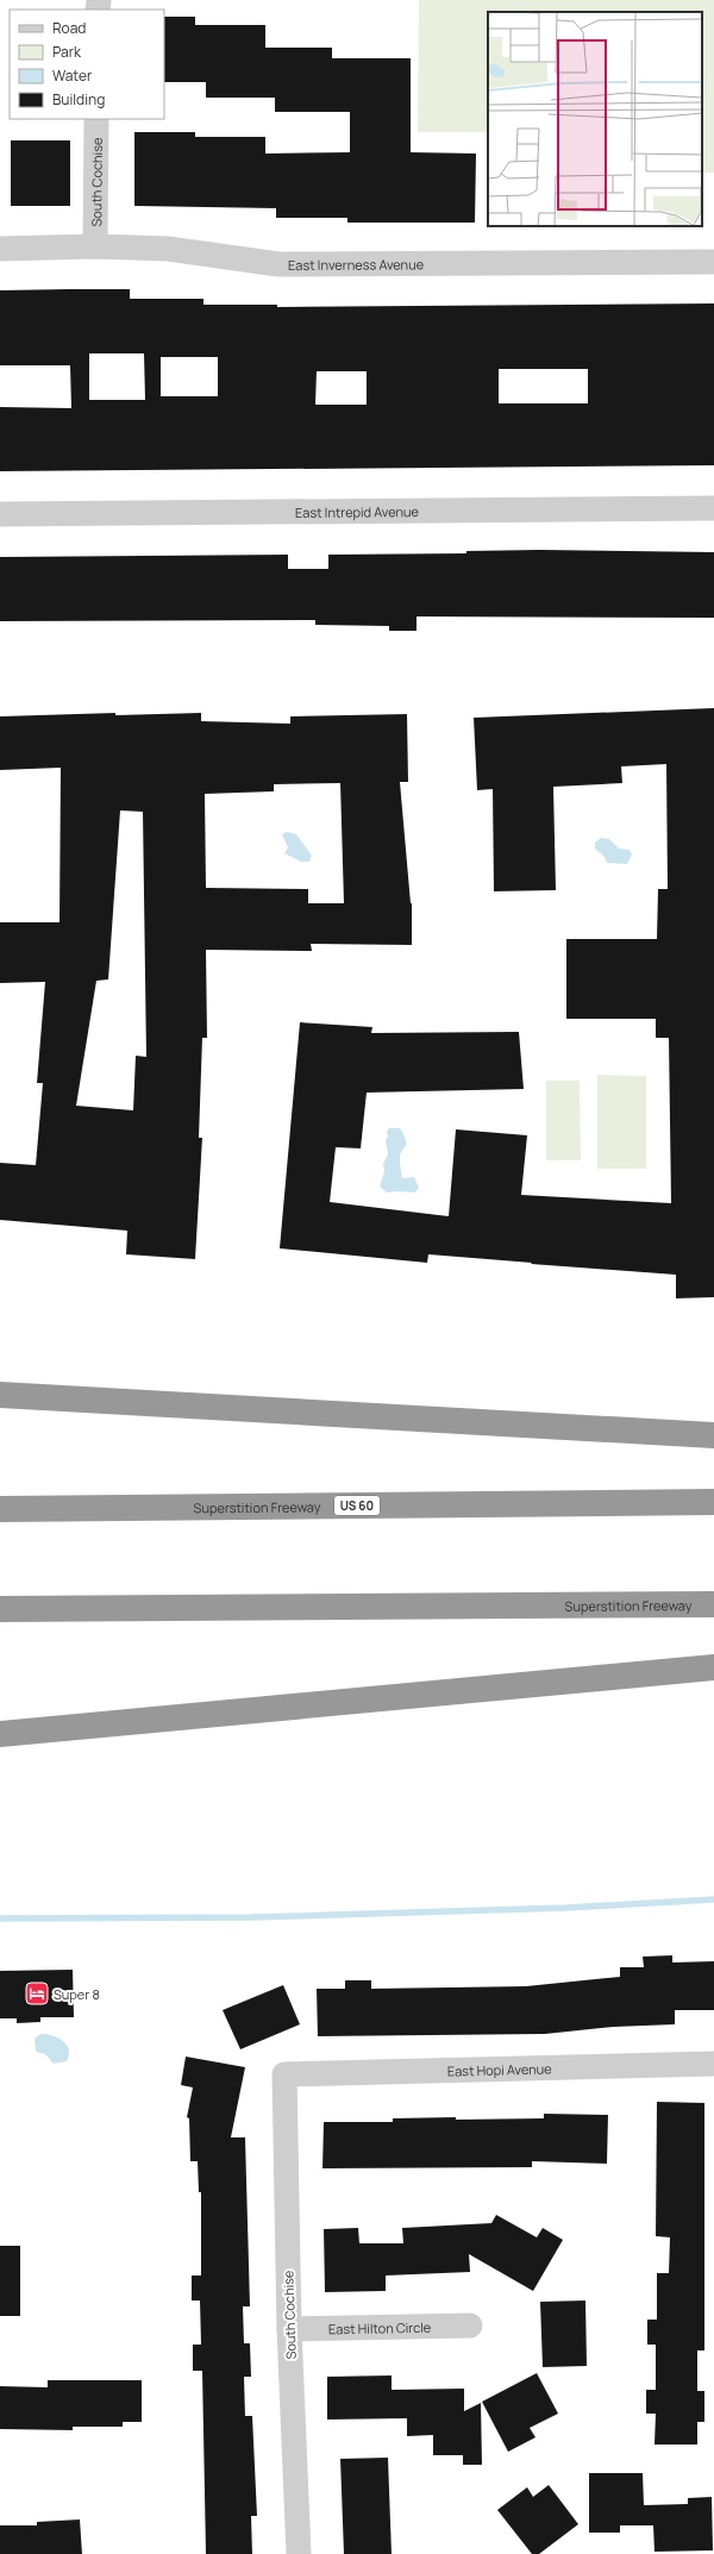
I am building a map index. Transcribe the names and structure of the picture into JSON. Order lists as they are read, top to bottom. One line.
{"streets":{"highway":["US 60","Superstition Freeway"],"street":["South Cochise","East Inverness Avenue","East Intrepid Avenue","East Hopi Avenue","East Hilton Circle"]},"crossings":[["South Cochise","East Inverness Avenue"],["South Cochise","East Hopi Avenue"],["South Cochise","East Hilton Circle"]],"places":{"hotel":["Super 8"]},"legend":["Road","Park","Water","Building"]}
